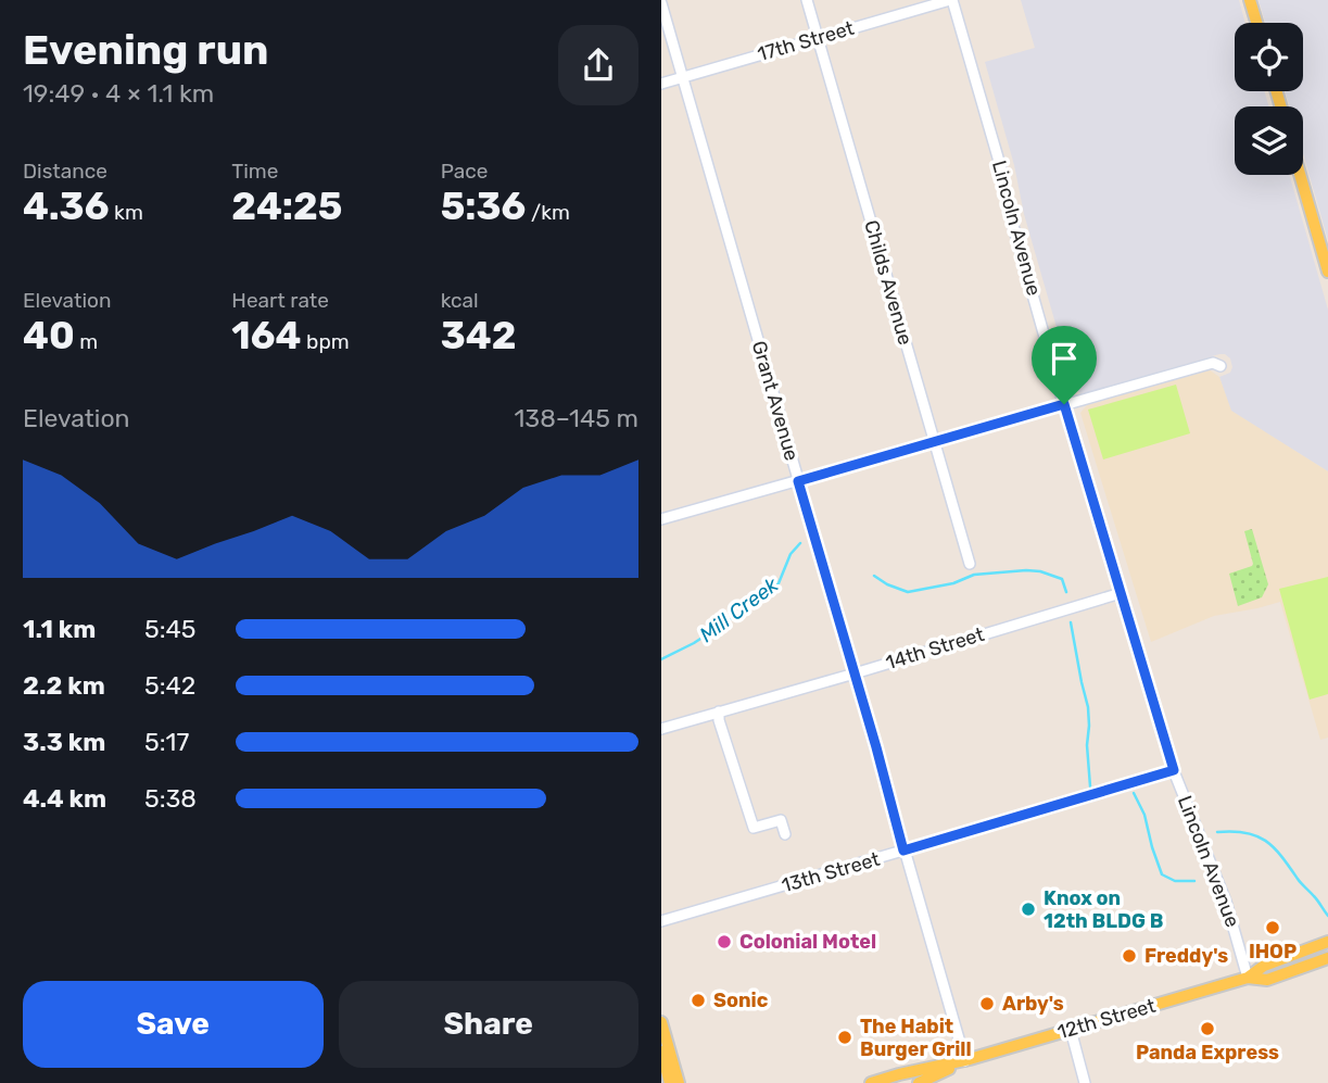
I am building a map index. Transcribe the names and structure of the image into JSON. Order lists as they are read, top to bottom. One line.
{"streets":{"main road":["12th Street"],"street":["17th Street","Lincoln Avenue","Childs Avenue","Grant Avenue","14th Street","13th Street"]},"crossings":[["17th Street","Lincoln Avenue"],["17th Street","Childs Avenue"],["17th Street","Grant Avenue"],["Lincoln Avenue","14th Street"],["Lincoln Avenue","13th Street"],["Lincoln Avenue","12th Street"],["Grant Avenue","14th Street"],["Grant Avenue","13th Street"],["Grant Avenue","12th Street"]],"water":["Mill Creek"],"places":["Knox on 12th BLDG B","IHOP","Colonial Motel","Freddy's","Sonic","Arby's","Panda Express","The Habit Burger Grill"],"page":{"heading":["Evening run","19:49 · 4 × 1.1 km"],"stats":[["Distance","4.36 km"],["Time","24:25"],["Pace","5:36 /km"],["Elevation","40 m"],["Heart rate","164 bpm"],["kcal","342"]],"chart":["Elevation","138–145 m"],"list":[{"name":"1.1 km","note":"5:45"},{"name":"2.2 km","note":"5:42"},{"name":"3.3 km","note":"5:17"},{"name":"4.4 km","note":"5:38"}],"buttons":["Save","Share"]}}
